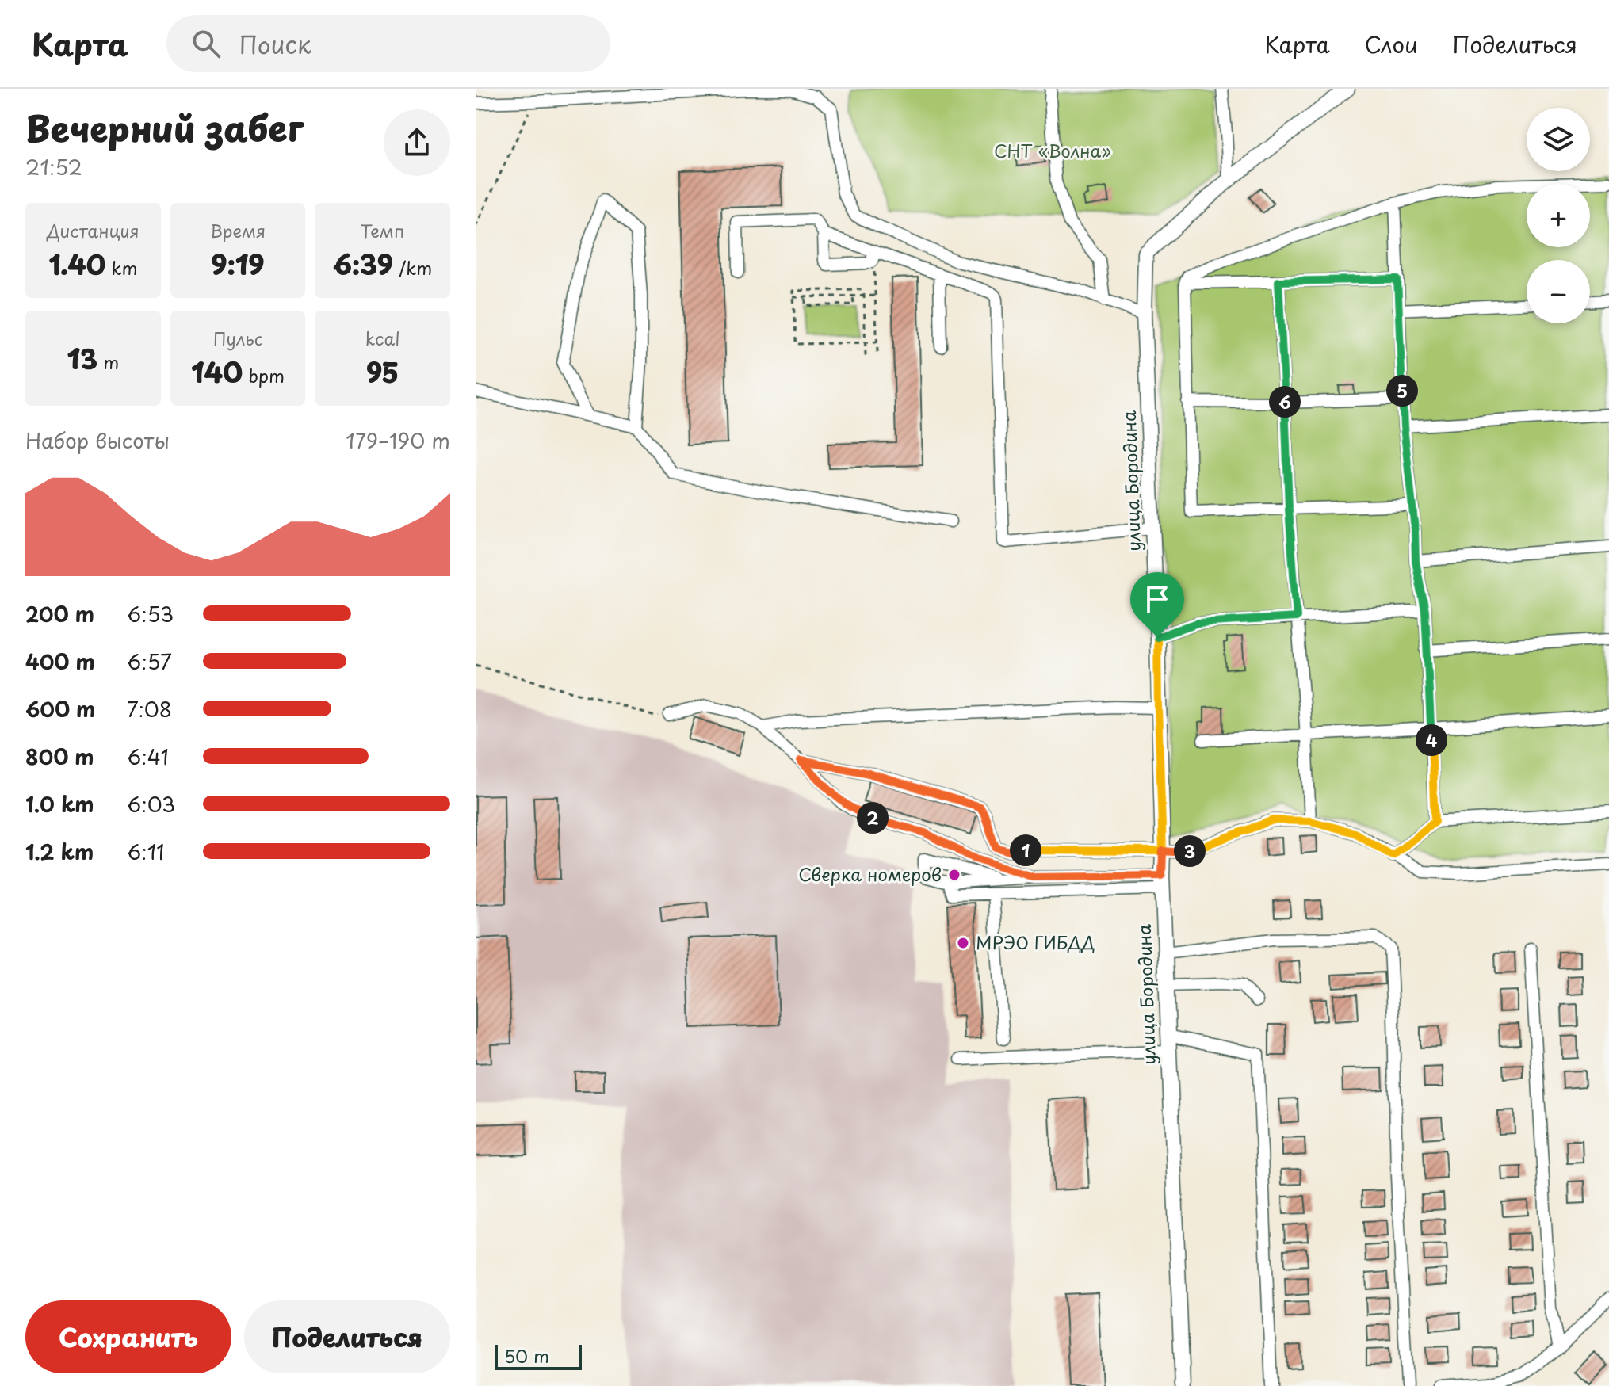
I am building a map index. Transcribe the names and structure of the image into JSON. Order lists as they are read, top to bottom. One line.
{"streets":{"main road":["улица Бородина"]},"parks":["СНТ «Волна»"],"places":["Сверка номеров","МРЭО ГИБДД"],"scale_bar":"50 m","page":{"header":"Карта","search":"Поиск","nav":["Карта","Слои","Поделиться"],"heading":["Вечерний забег","21:52"],"map_buttons":["+","−"],"stats":[["Дистанция","1.40 km"],["Время","9:19"],["Темп","6:39 /km"],["13 m"],["Пульс","140 bpm"],["kcal","95"]],"pins":["5","6","4","2","1","3"],"chart":["Набор высоты","179–190 m"],"list":[{"name":"200 m","note":"6:53"},{"name":"400 m","note":"6:57"},{"name":"600 m","note":"7:08"},{"name":"800 m","note":"6:41"},{"name":"1.0 km","note":"6:03"},{"name":"1.2 km","note":"6:11"}],"buttons":["Сохранить","Поделиться"],"scale":"50 m"}}
